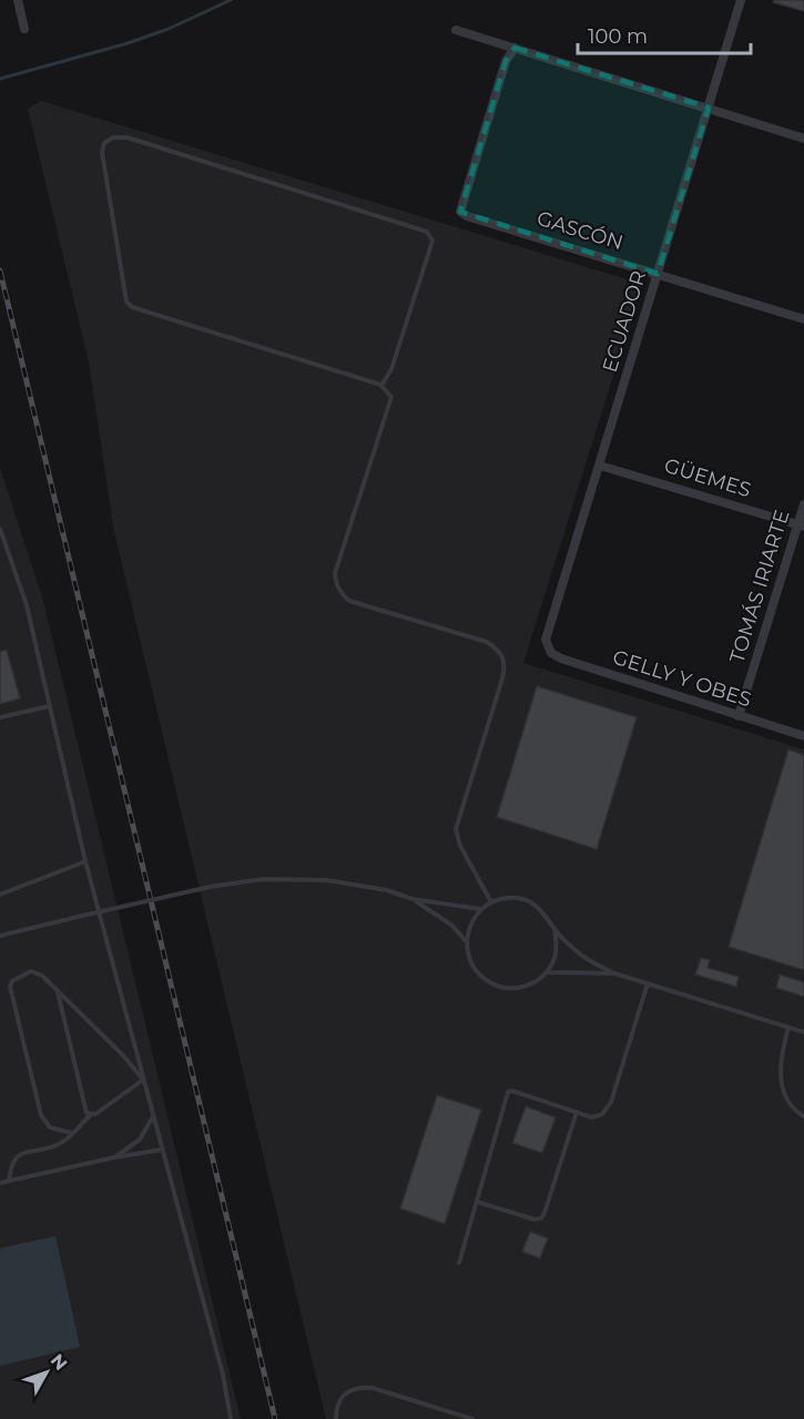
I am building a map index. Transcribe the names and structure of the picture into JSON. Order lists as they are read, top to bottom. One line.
{"streets":{"street":["GASCÓN","ECUADOR","GÜEMES","TOMÁS IRIARTE","GELLY Y OBES"]},"crossings":[["GASCÓN","ECUADOR"],["ECUADOR","GÜEMES"],["ECUADOR","GELLY Y OBES"],["GÜEMES","TOMÁS IRIARTE"],["TOMÁS IRIARTE","GELLY Y OBES"]],"scale_bar":"100 m","north":"top right"}
